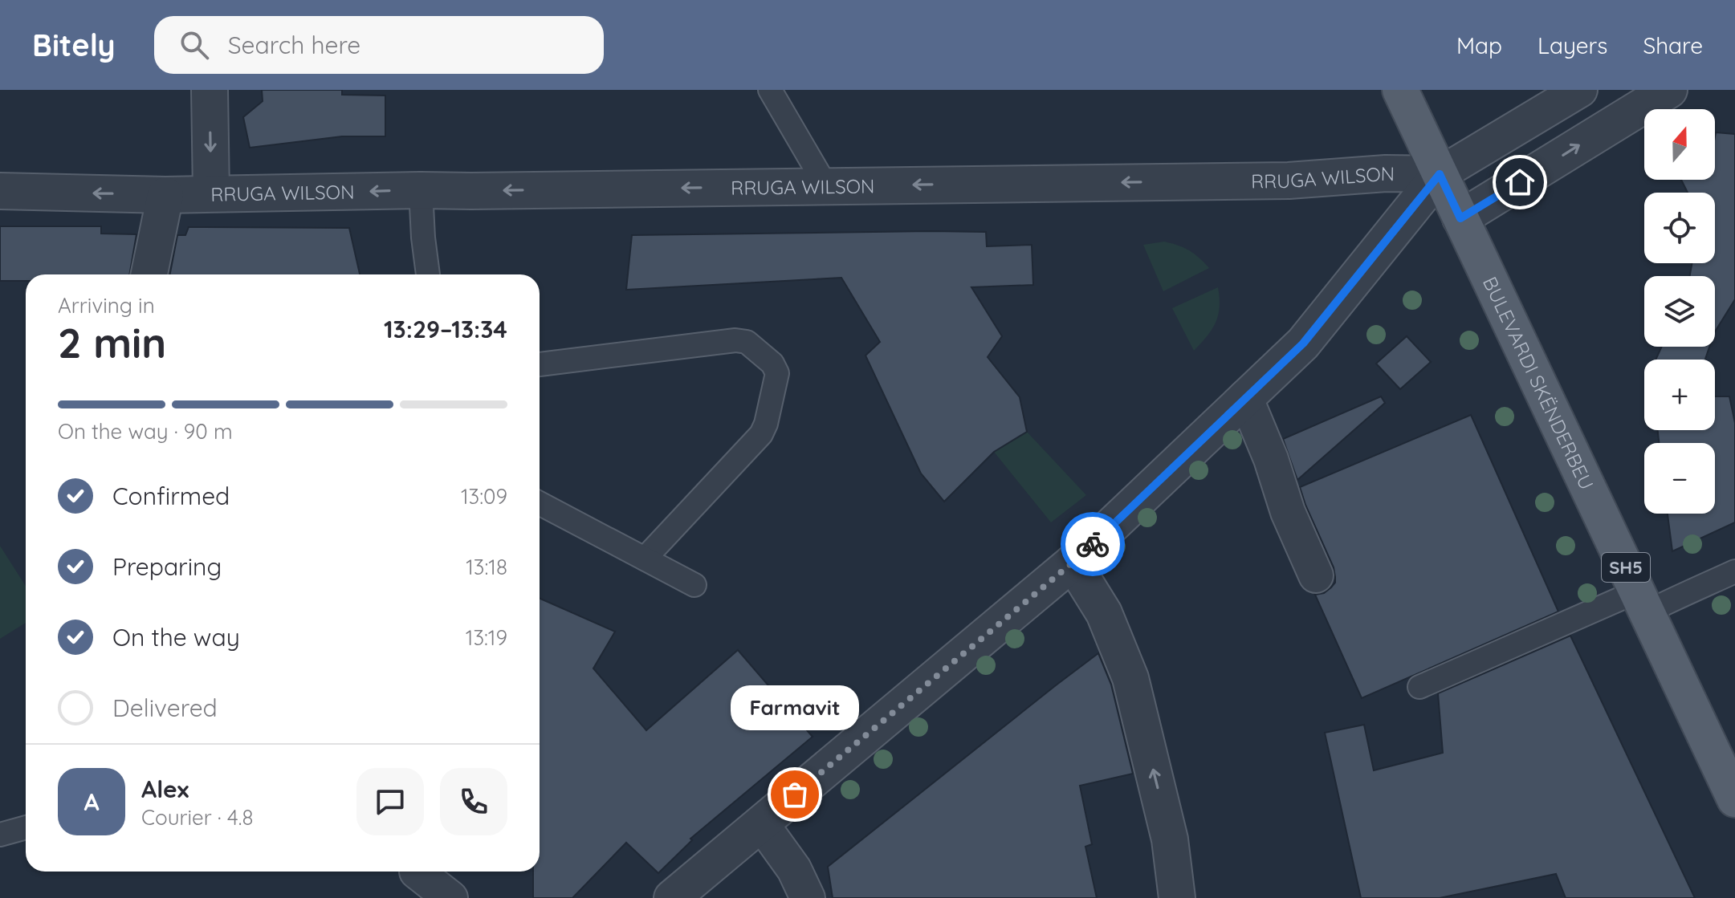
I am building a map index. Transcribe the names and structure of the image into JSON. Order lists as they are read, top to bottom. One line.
{"streets":{"main road":["BULEVARDI SKËNDERBEU","SH5"],"street":["RRUGA WILSON"]},"crossings":[["RRUGA WILSON","BULEVARDI SKËNDERBEU"],["RRUGA WILSON","SH5"],["BULEVARDI SKËNDERBEU","SH5"]],"one_way":["RRUGA WILSON"],"places":["Farmavit"],"north":"top","page":{"header":"Bitely","search":"Search here","nav":["Map","Layers","Share"],"map_buttons":["+","−"],"heading":["2 min","Arriving in","13:29–13:34"],"panel":["Alex","Courier · 4.8"],"bar":"On the way · 90 m","list":[["Confirmed","13:09"],["Preparing","13:18"],["On the way","13:19"],"Delivered"],"bubble":"Farmavit","round":"A"}}
